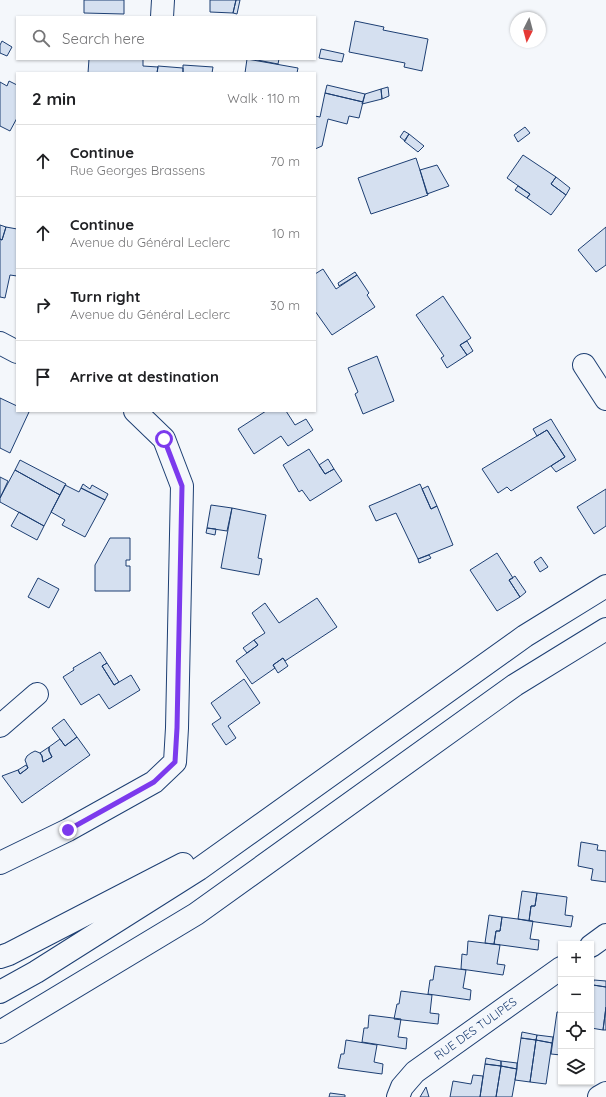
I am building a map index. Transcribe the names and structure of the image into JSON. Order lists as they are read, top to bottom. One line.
{"streets":{"main road":["RUE DES TULIPES"]},"north":"bottom","page":{"search":"Search here","heading":["2 min","Walk · 110 m"],"list":[["Continue","Rue Georges Brassens","70 m"],["Continue","Avenue du Général Leclerc","10 m"],["Turn right","Avenue du Général Leclerc","30 m"],"Arrive at destination"],"map_buttons":["+","−"]}}
